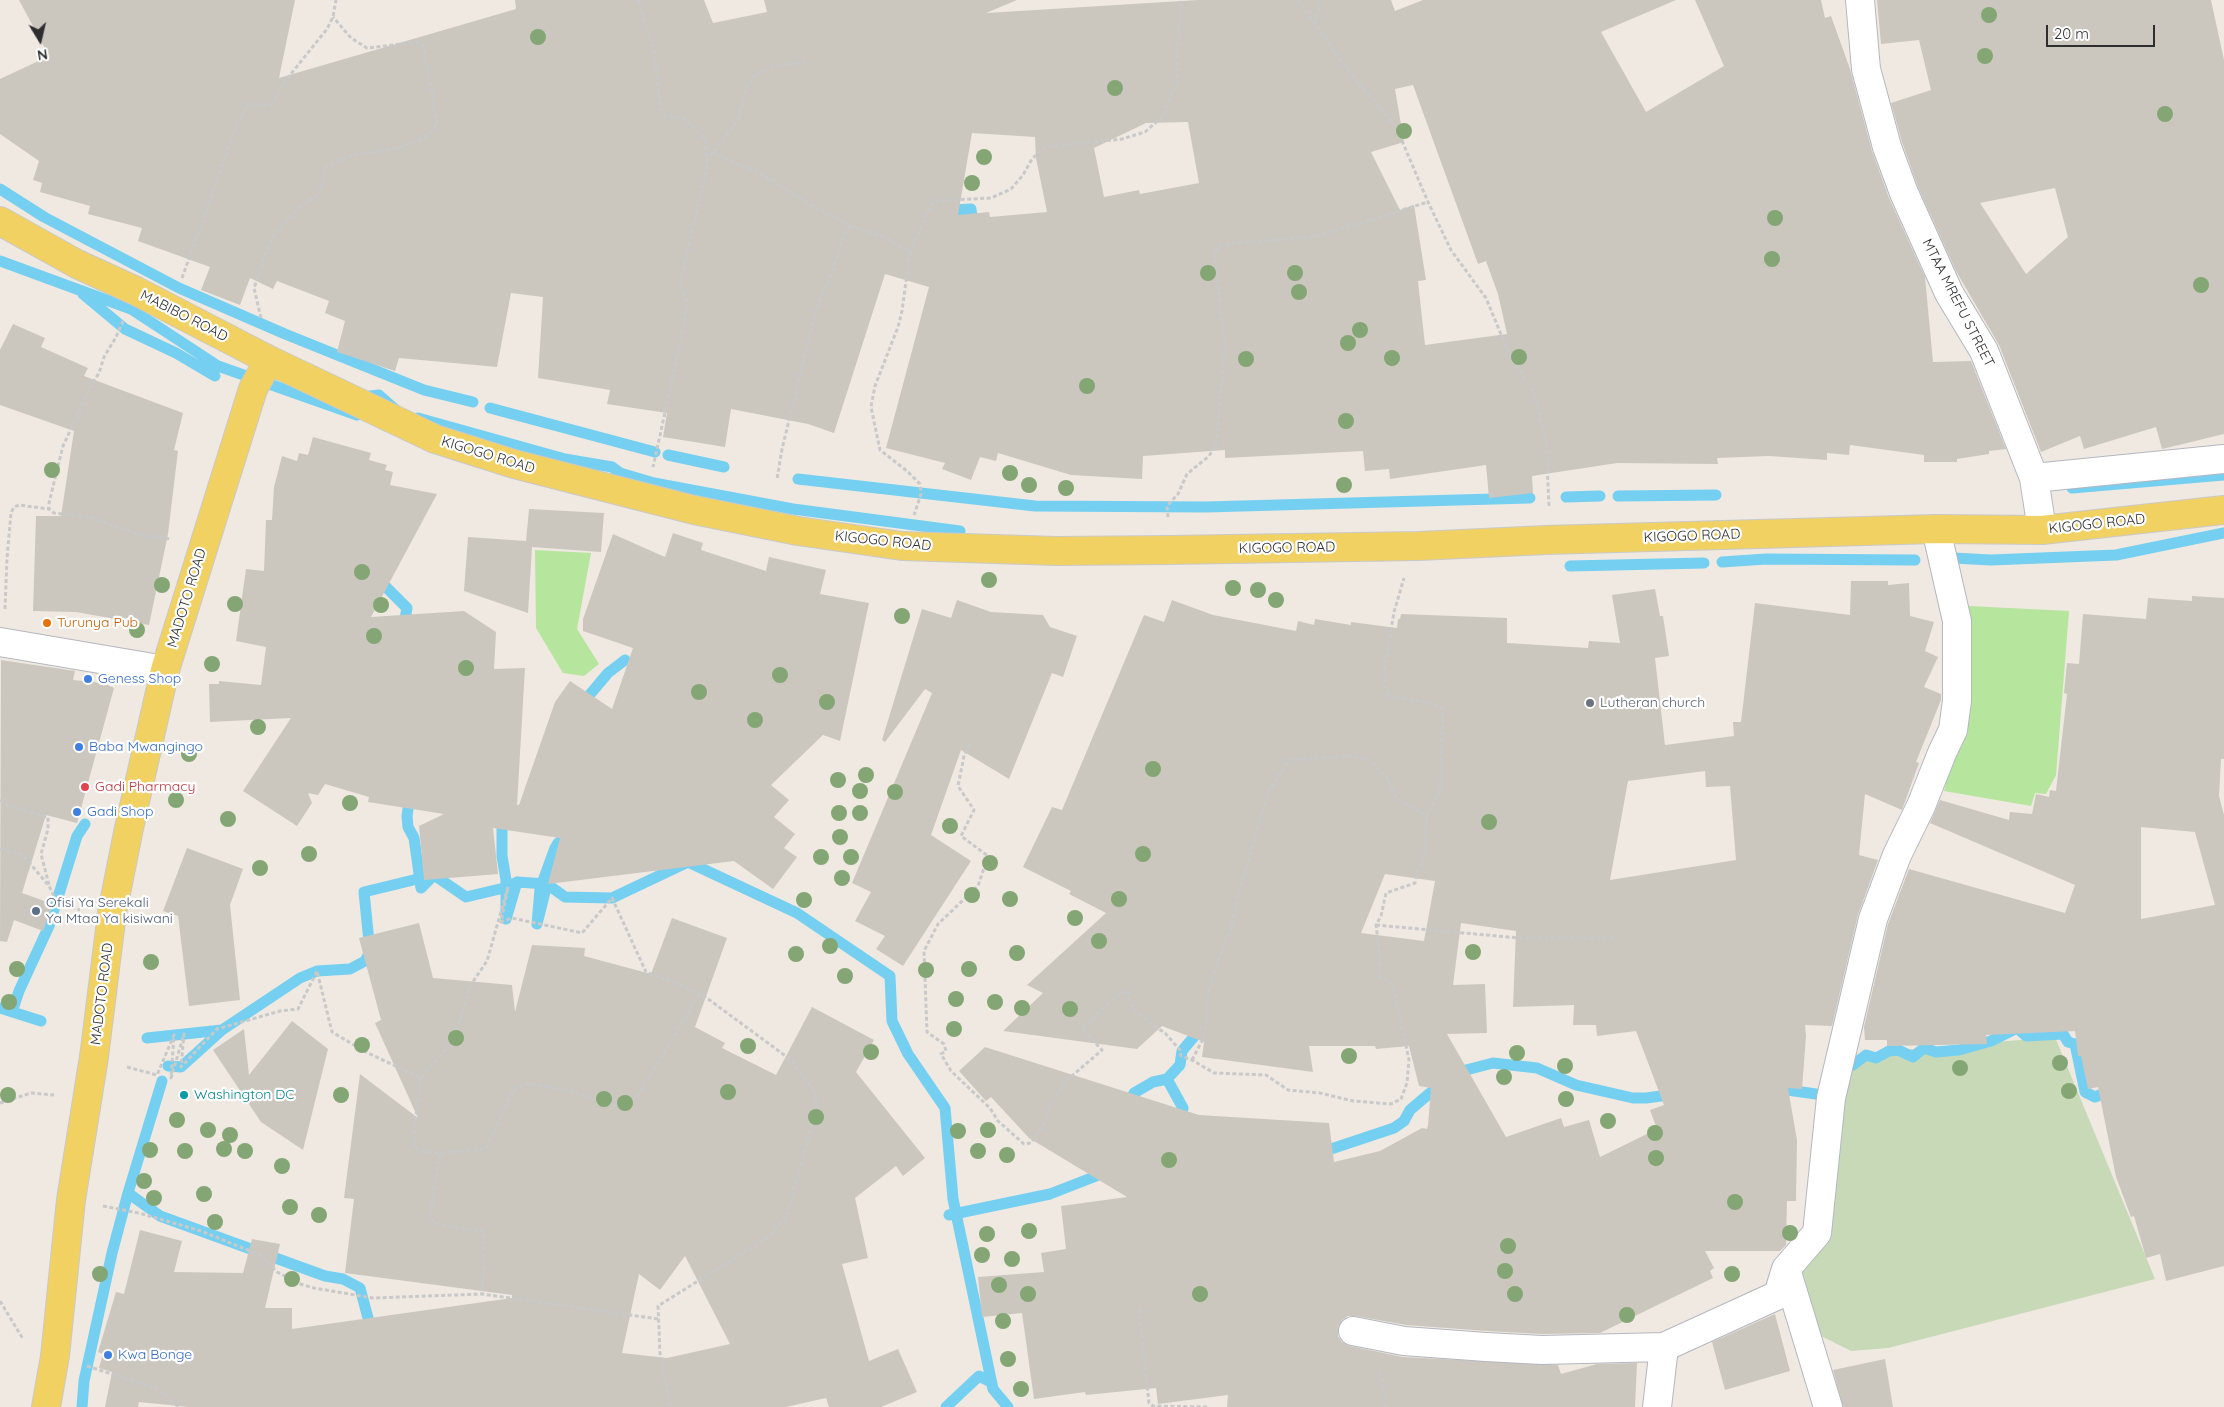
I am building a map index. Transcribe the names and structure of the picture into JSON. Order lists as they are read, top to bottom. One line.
{"streets":{"main road":["MABIBO ROAD","KIGOGO ROAD","MADOTO ROAD"],"street":["MTAA MREFU STREET"]},"crossings":[["MTAA MREFU STREET","KIGOGO ROAD"],["MABIBO ROAD","KIGOGO ROAD"],["MABIBO ROAD","MADOTO ROAD"]],"places":["Turunya Pub","Geness Shop","Lutheran church","Baba Mwangingo","Gadi Pharmacy","Gadi Shop","Ofisi Ya Serekali Ya Mtaa Ya kisiwani","Washington DC","Kwa Bonge"],"scale_bar":"20 m","north":"bottom"}
